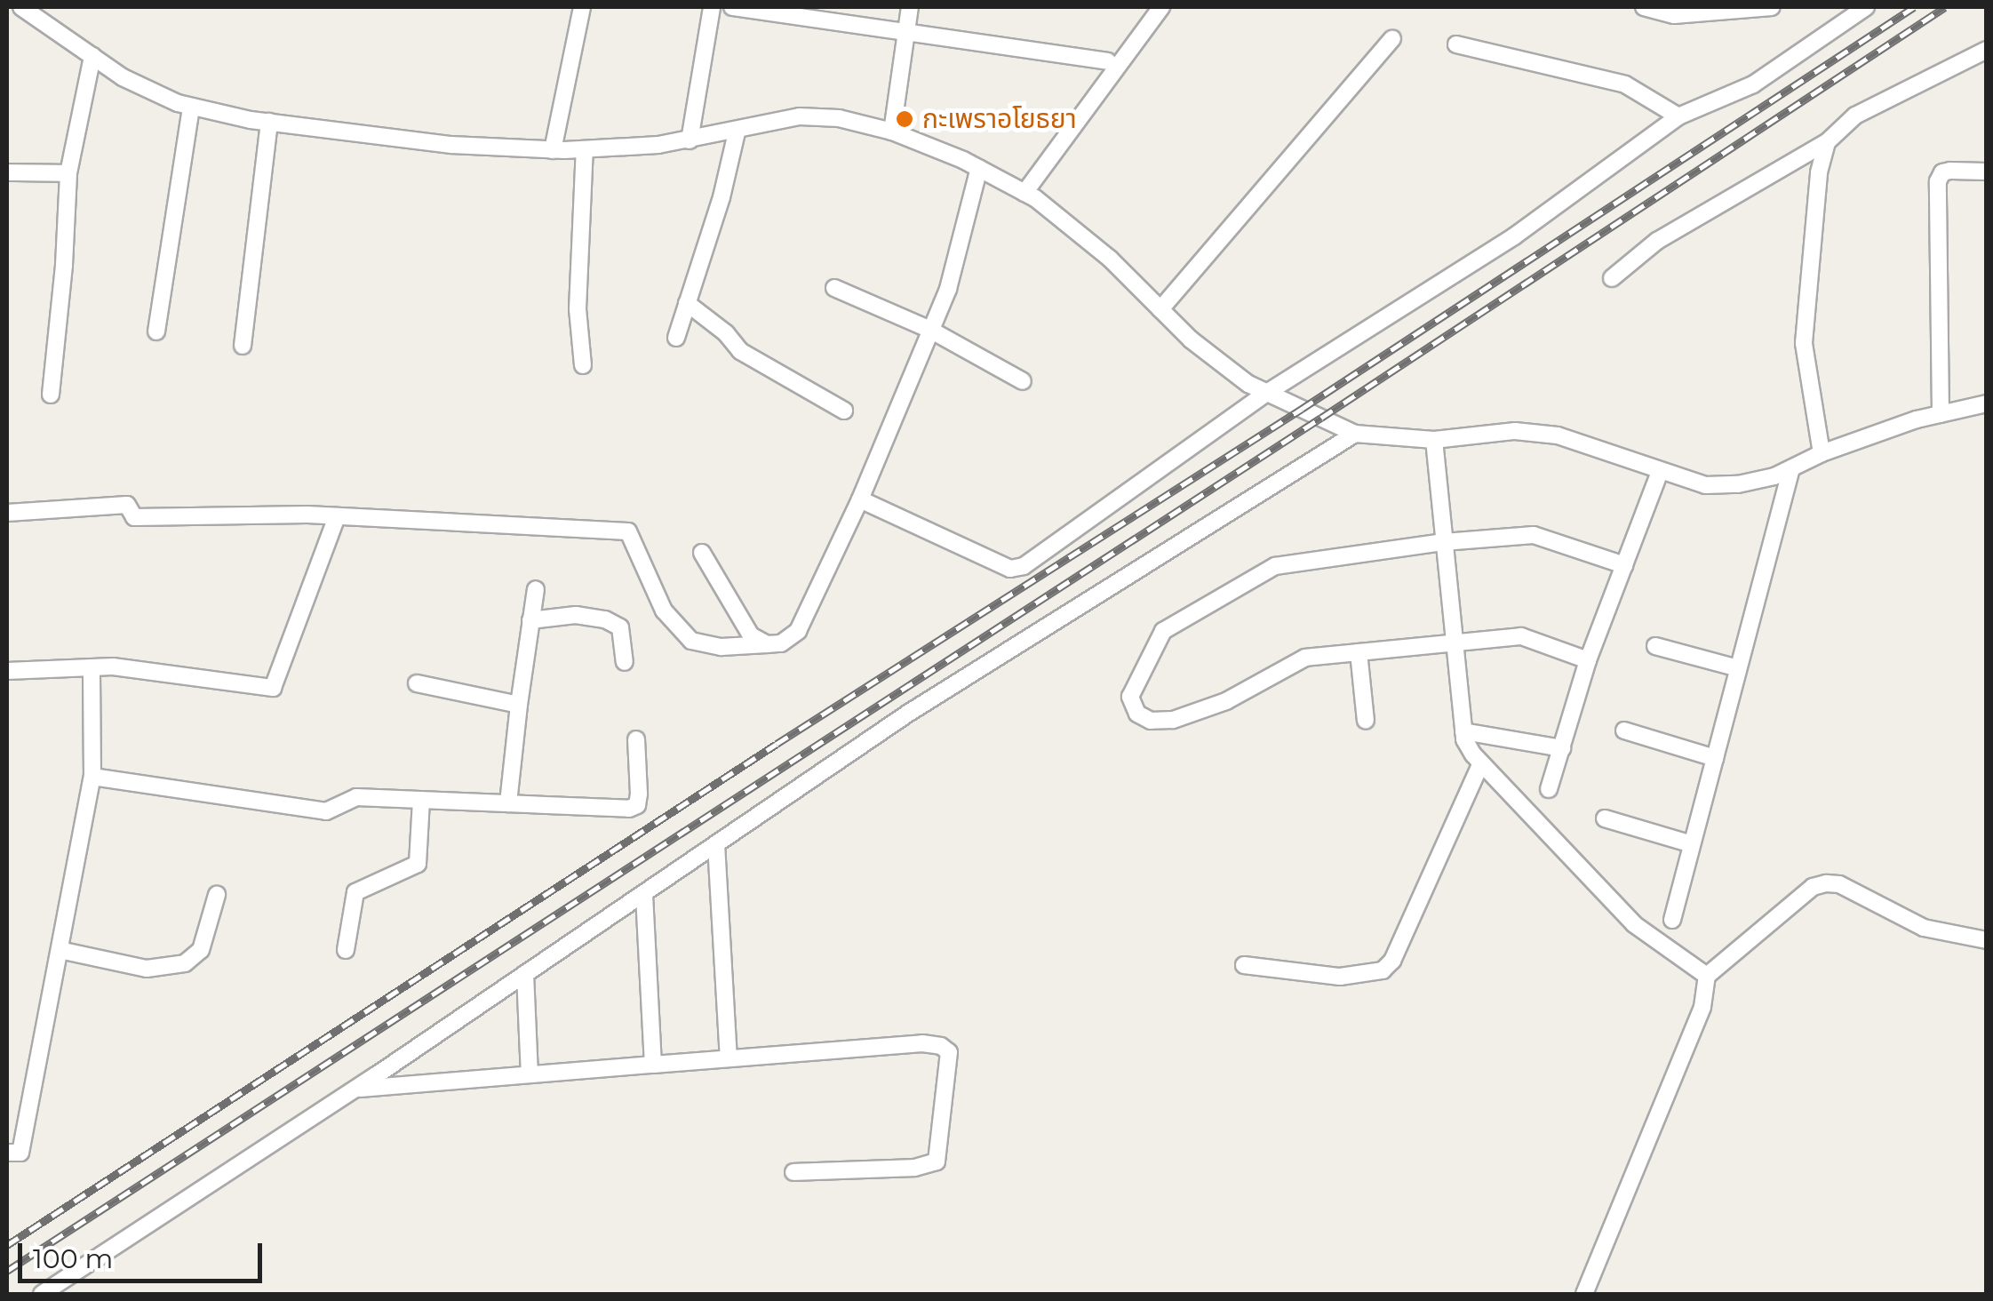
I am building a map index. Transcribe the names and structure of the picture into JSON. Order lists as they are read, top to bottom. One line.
{"places":["กะเพราอโยธยา"],"scale_bar":"100 m"}
